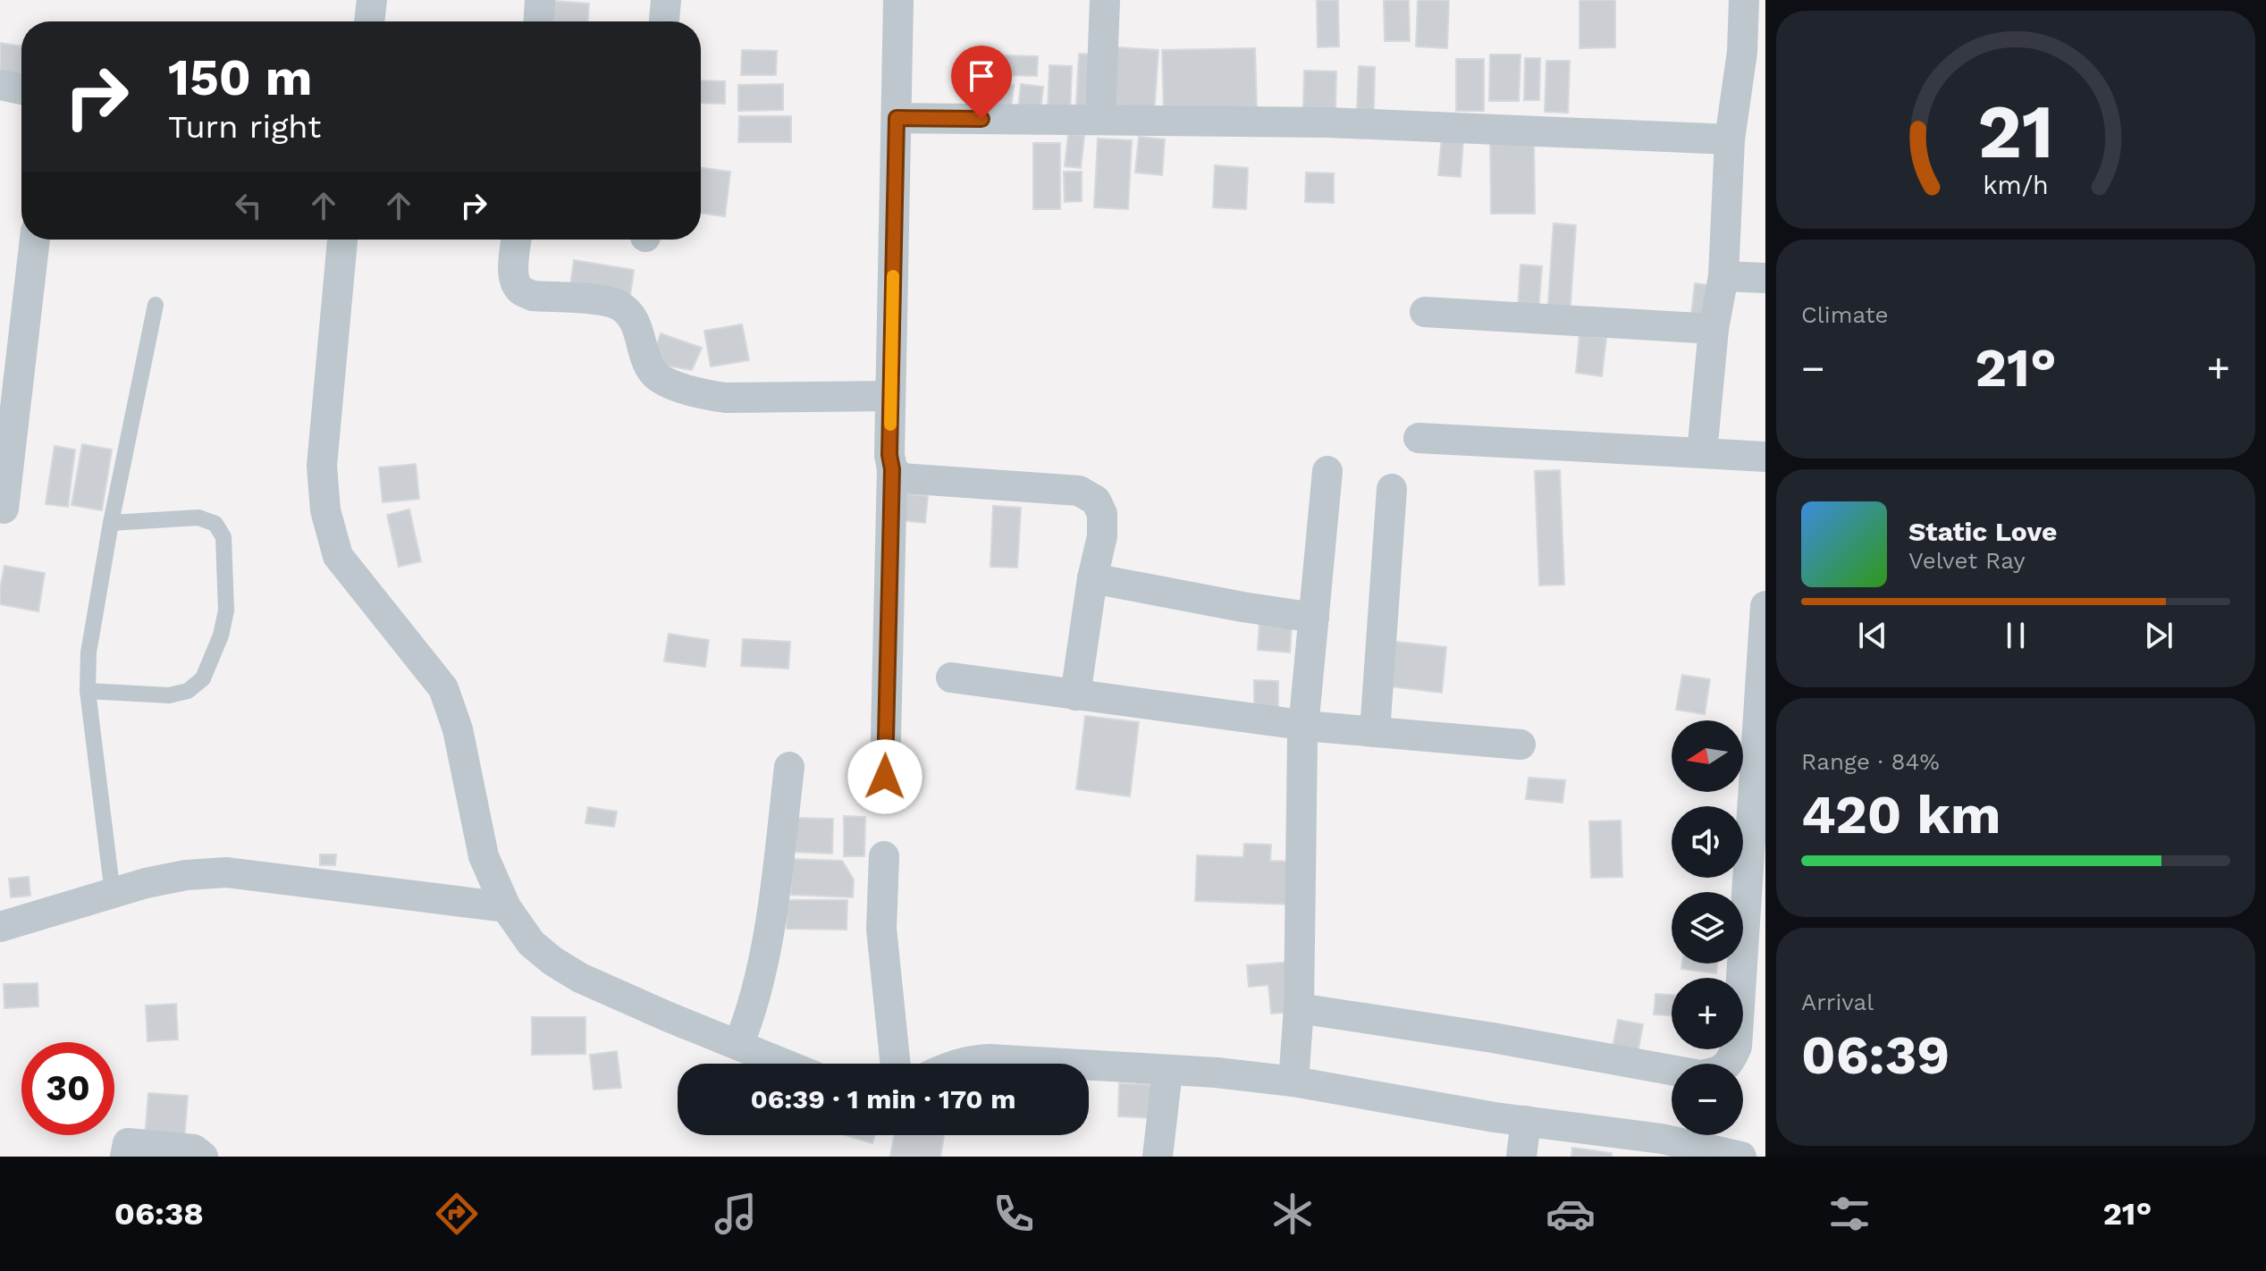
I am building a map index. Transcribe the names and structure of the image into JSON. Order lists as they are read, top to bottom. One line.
{"north":"left","page":{"turn":["150 m","Turn right"],"tile":["Climate",["Range · 84%","420 km"],["Arrival","06:39"]],"heat":["−","21°","+"],"song":["Static Love","Velvet Ray"],"map_buttons":["+","−"],"limit":"30","trip":"06:39 · 1 min · 170 m","tabs":["06:38","21°"],"gauge":["21","km/h"]}}
